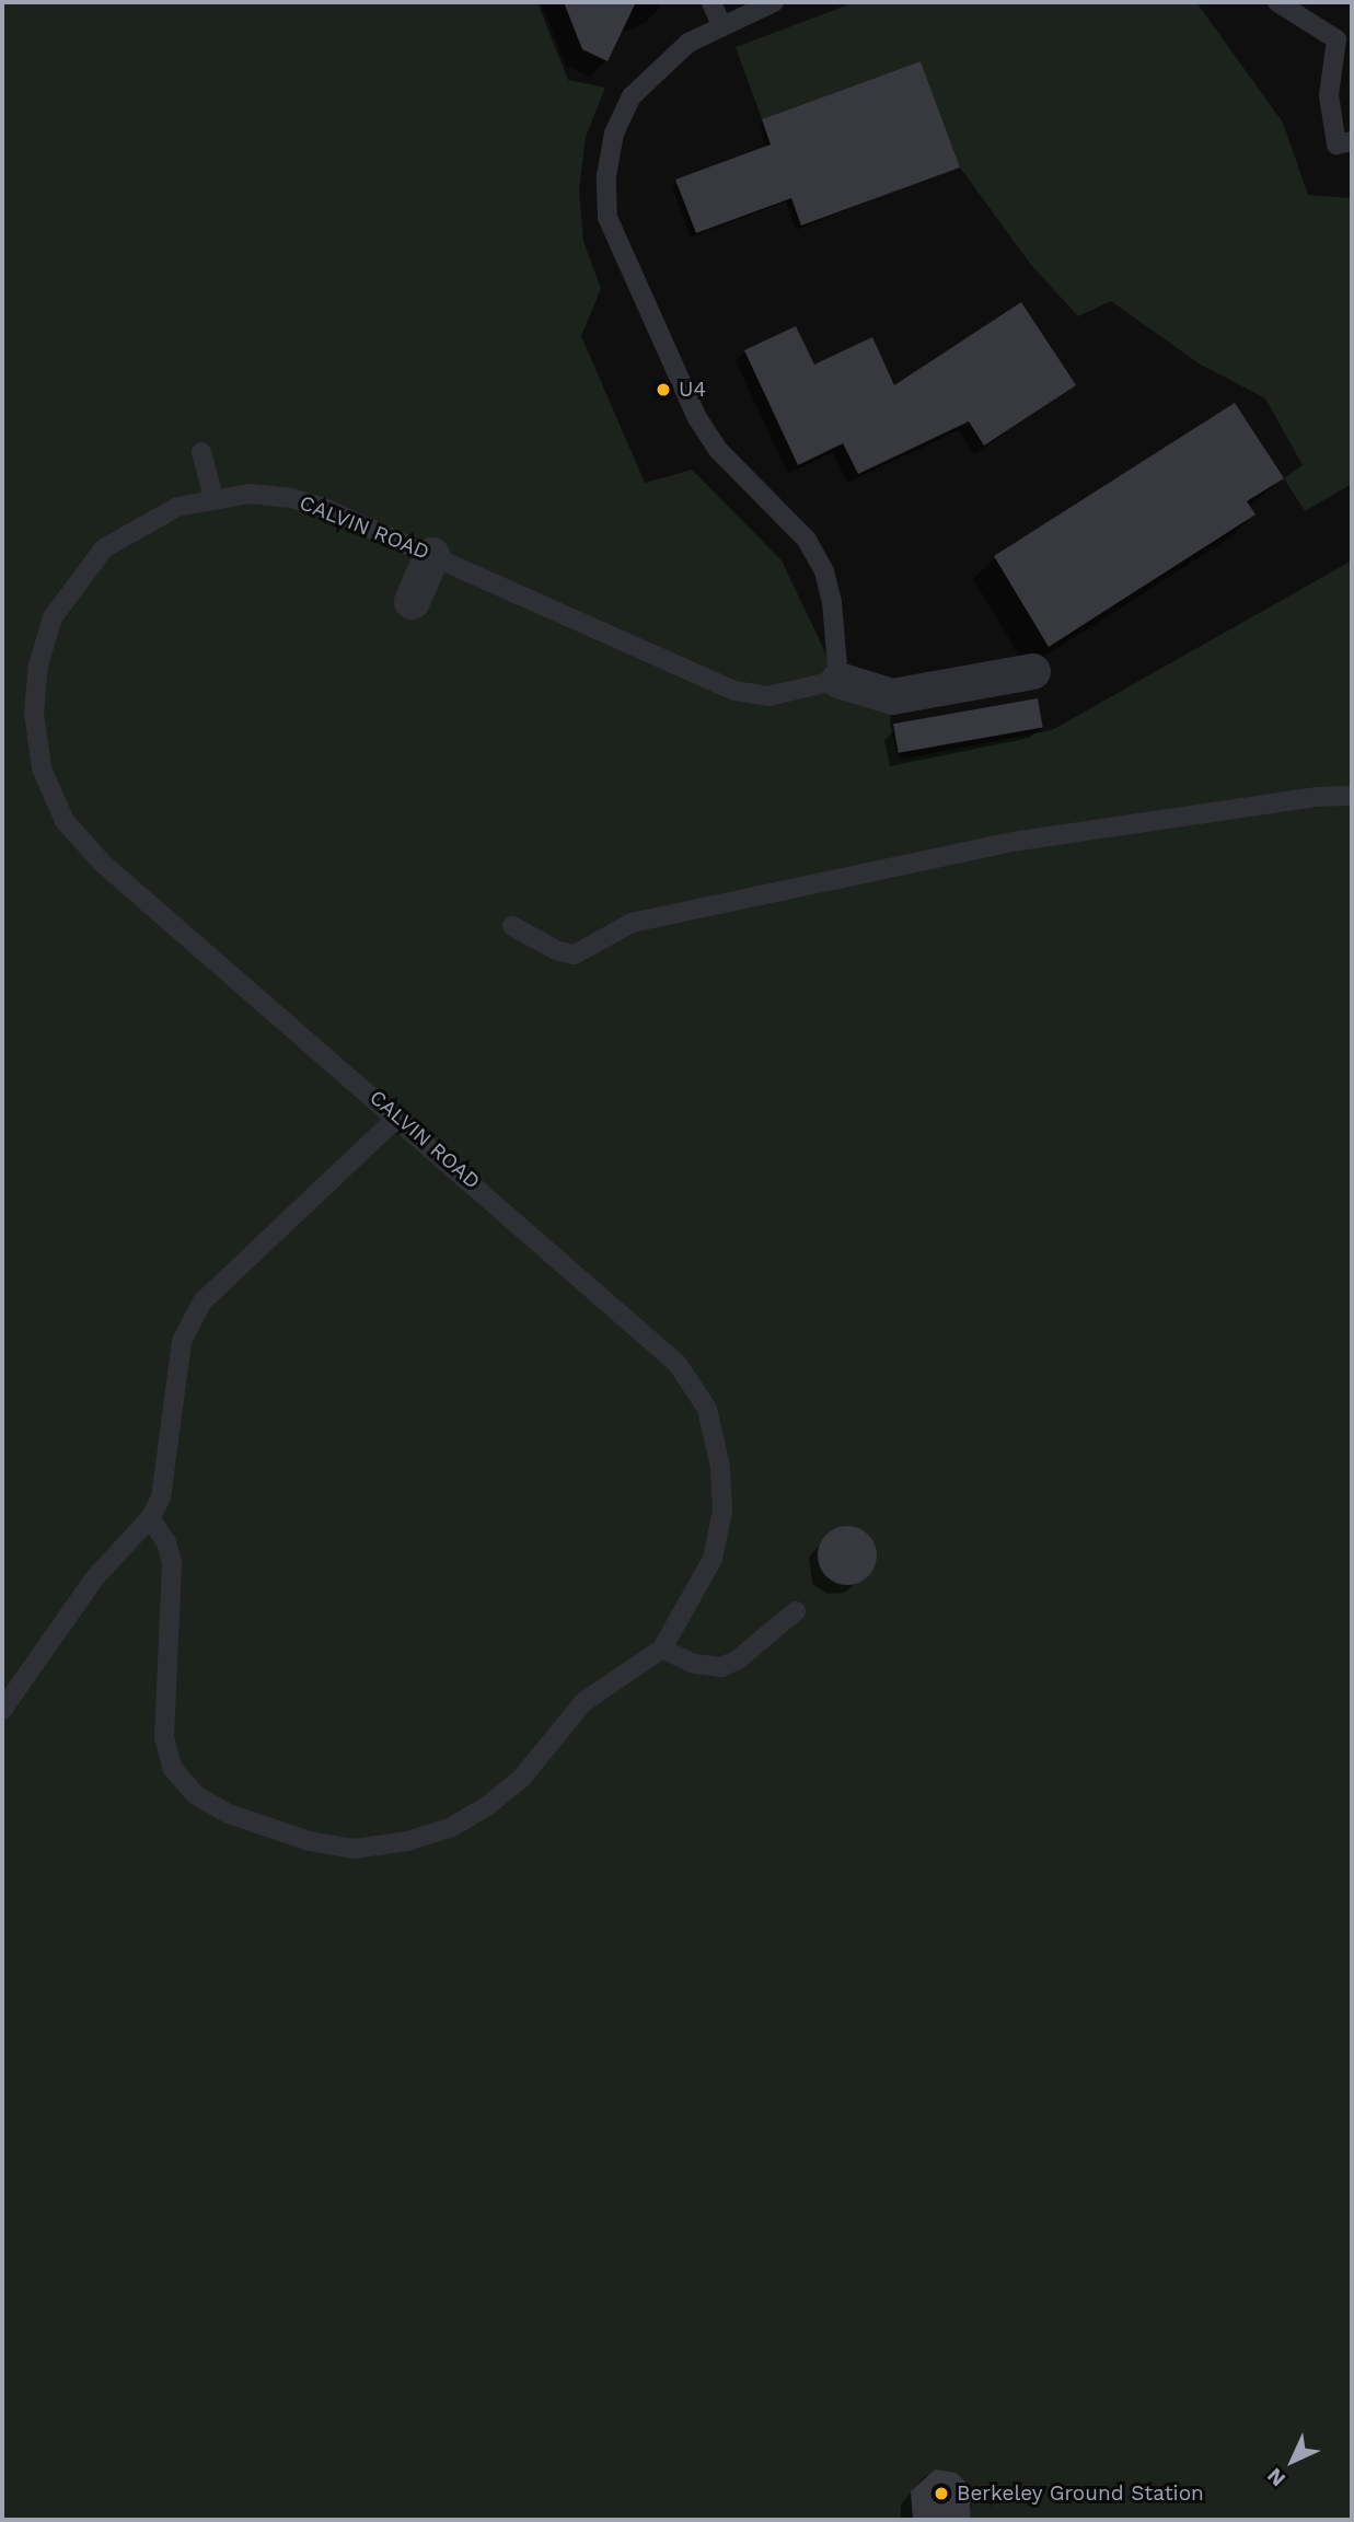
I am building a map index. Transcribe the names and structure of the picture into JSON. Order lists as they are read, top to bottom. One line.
{"streets":{"lane":["CALVIN ROAD"]},"places":["U4","Berkeley Ground Station"],"north":"bottom left"}
